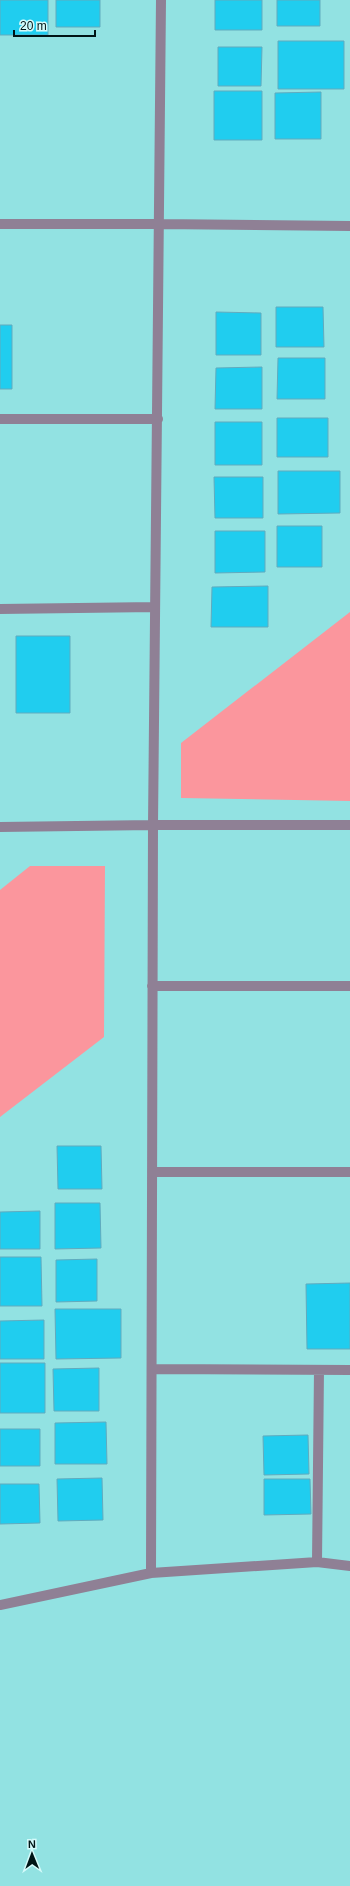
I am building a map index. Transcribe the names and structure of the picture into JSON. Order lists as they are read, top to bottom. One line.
{"scale_bar":"20 m","north":"top"}
